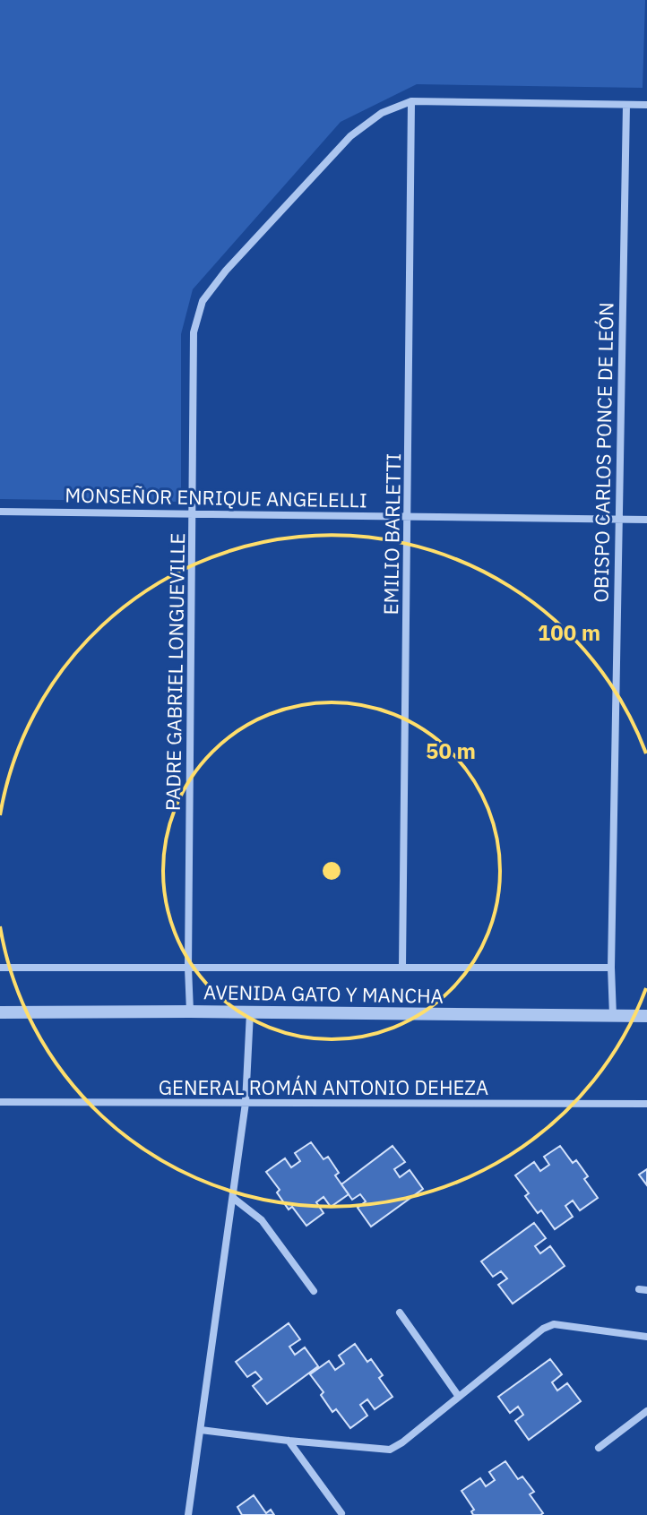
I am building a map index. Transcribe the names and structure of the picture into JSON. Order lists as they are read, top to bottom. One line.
{"streets":{"street":["OBISPO CARLOS PONCE DE LEÓN","MONSEÑOR ENRIQUE ANGELELLI","EMILIO BARLETTI","PADRE GABRIEL LONGUEVILLE","AVENIDA GATO Y MANCHA","GENERAL ROMÁN ANTONIO DEHEZA"]},"crossings":[["OBISPO CARLOS PONCE DE LEÓN","MONSEÑOR ENRIQUE ANGELELLI"],["OBISPO CARLOS PONCE DE LEÓN","AVENIDA GATO Y MANCHA"],["MONSEÑOR ENRIQUE ANGELELLI","EMILIO BARLETTI"],["MONSEÑOR ENRIQUE ANGELELLI","PADRE GABRIEL LONGUEVILLE"],["EMILIO BARLETTI","PADRE GABRIEL LONGUEVILLE"],["PADRE GABRIEL LONGUEVILLE","AVENIDA GATO Y MANCHA"]],"rings":["100 m","50 m"]}
